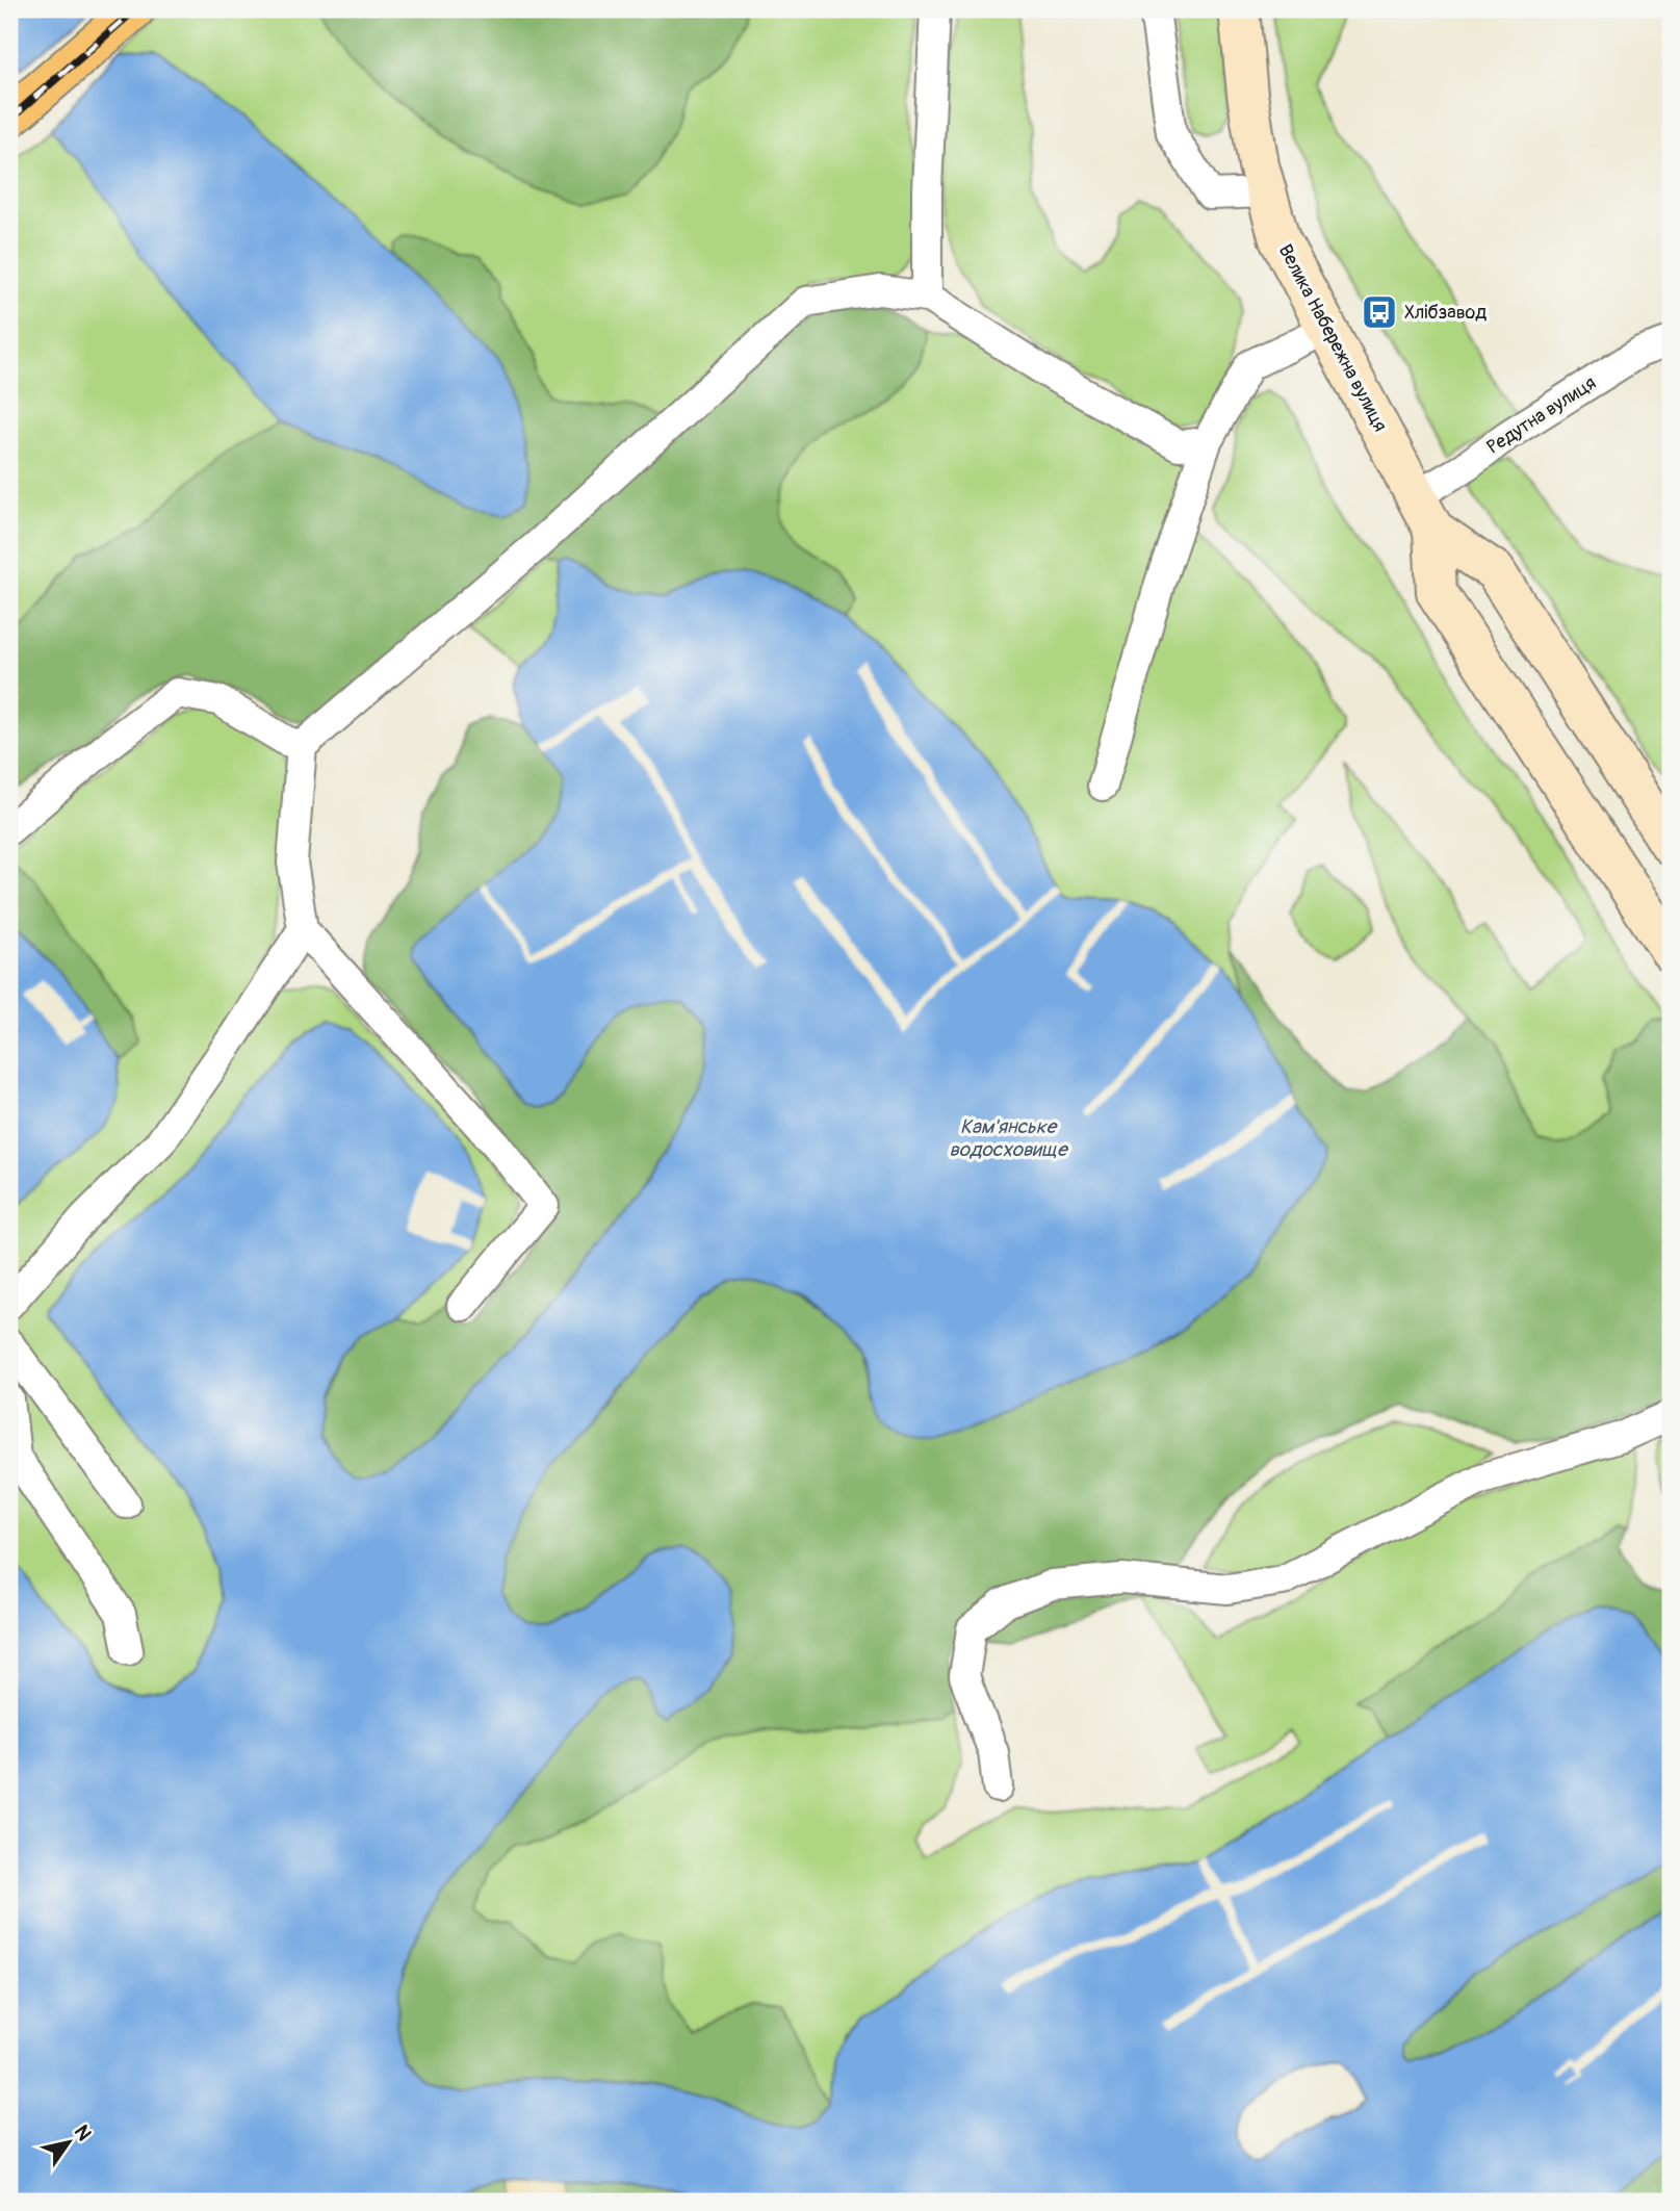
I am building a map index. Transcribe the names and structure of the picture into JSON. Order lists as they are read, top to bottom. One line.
{"streets":{"street":["Велика Набережна вулиця","Редутна вулиця"]},"crossings":[["Велика Набережна вулиця","Редутна вулиця"]],"water":["Кам'янське водосховище"],"places":{"bus stop":["Хлібзавод"]},"north":"top right"}
